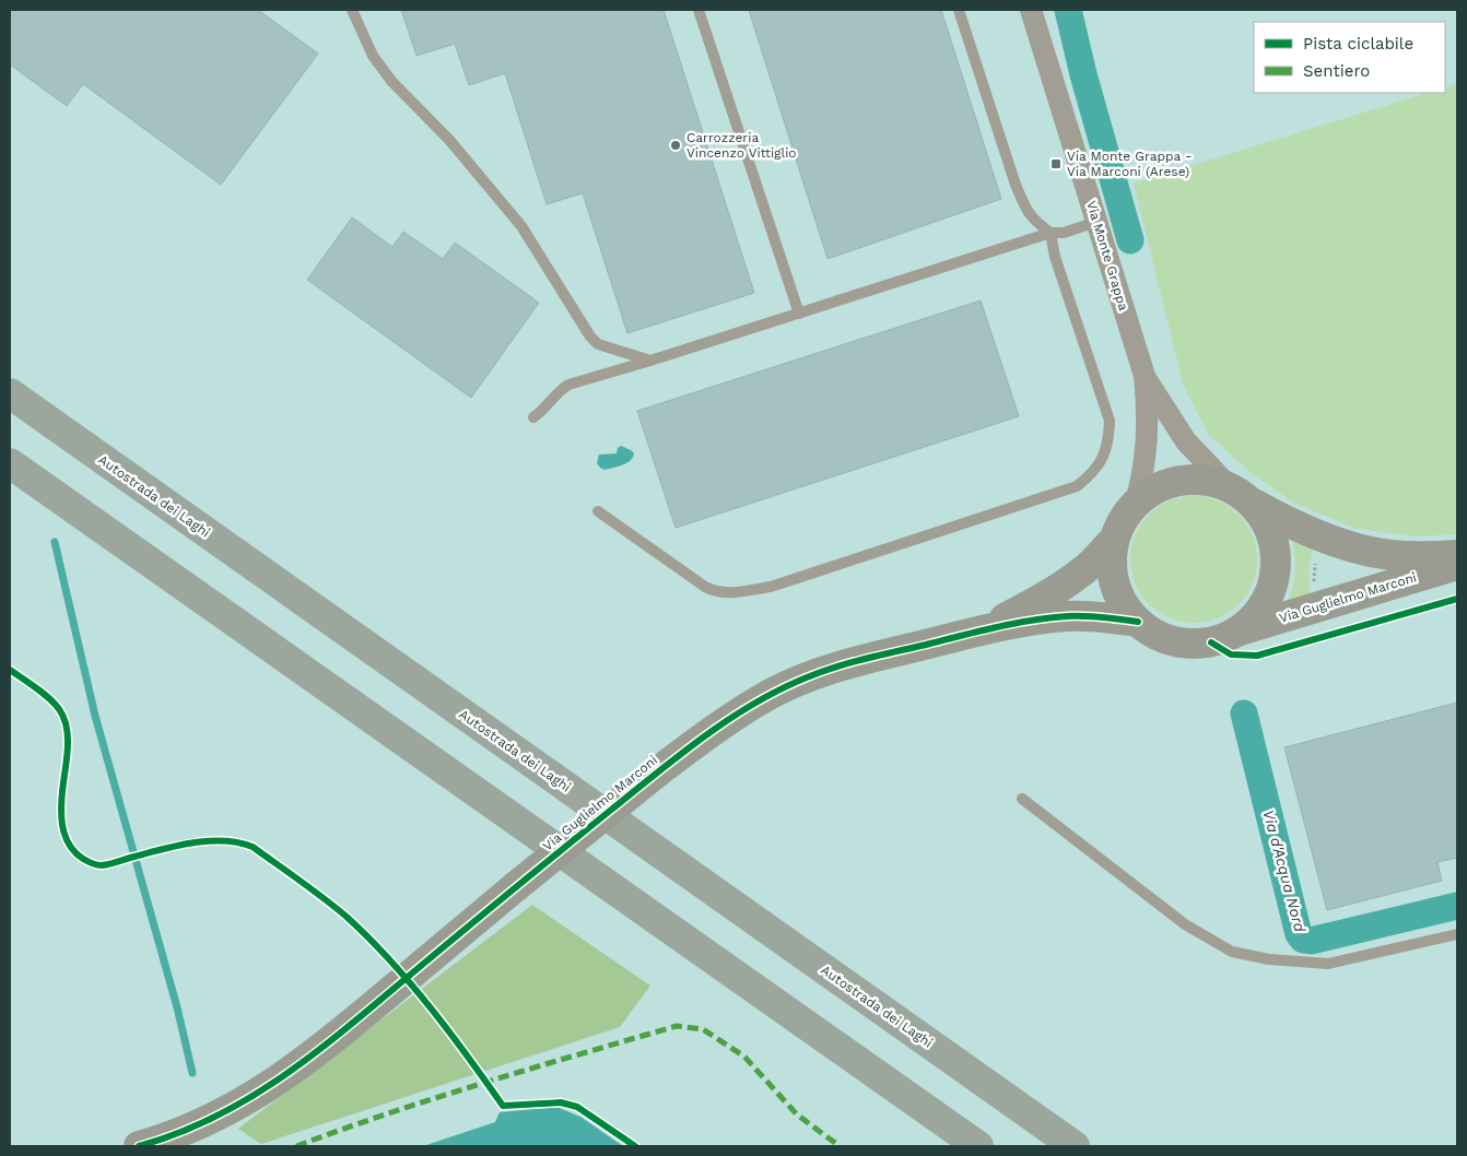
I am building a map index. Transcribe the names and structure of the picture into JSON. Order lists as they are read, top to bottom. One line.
{"streets":{"highway":["Autostrada dei Laghi"],"street":["Via Monte Grappa","Via Guglielmo Marconi"]},"crossings":[["Via Monte Grappa","Via Guglielmo Marconi"]],"water":["Via d'Acqua Nord"],"places":{"other":["Carrozzeria Vincenzo Vittiglio"],"transit":["Via Monte Grappa - Via Marconi (Arese)"]},"legend":["Pista ciclabile","Sentiero"]}
